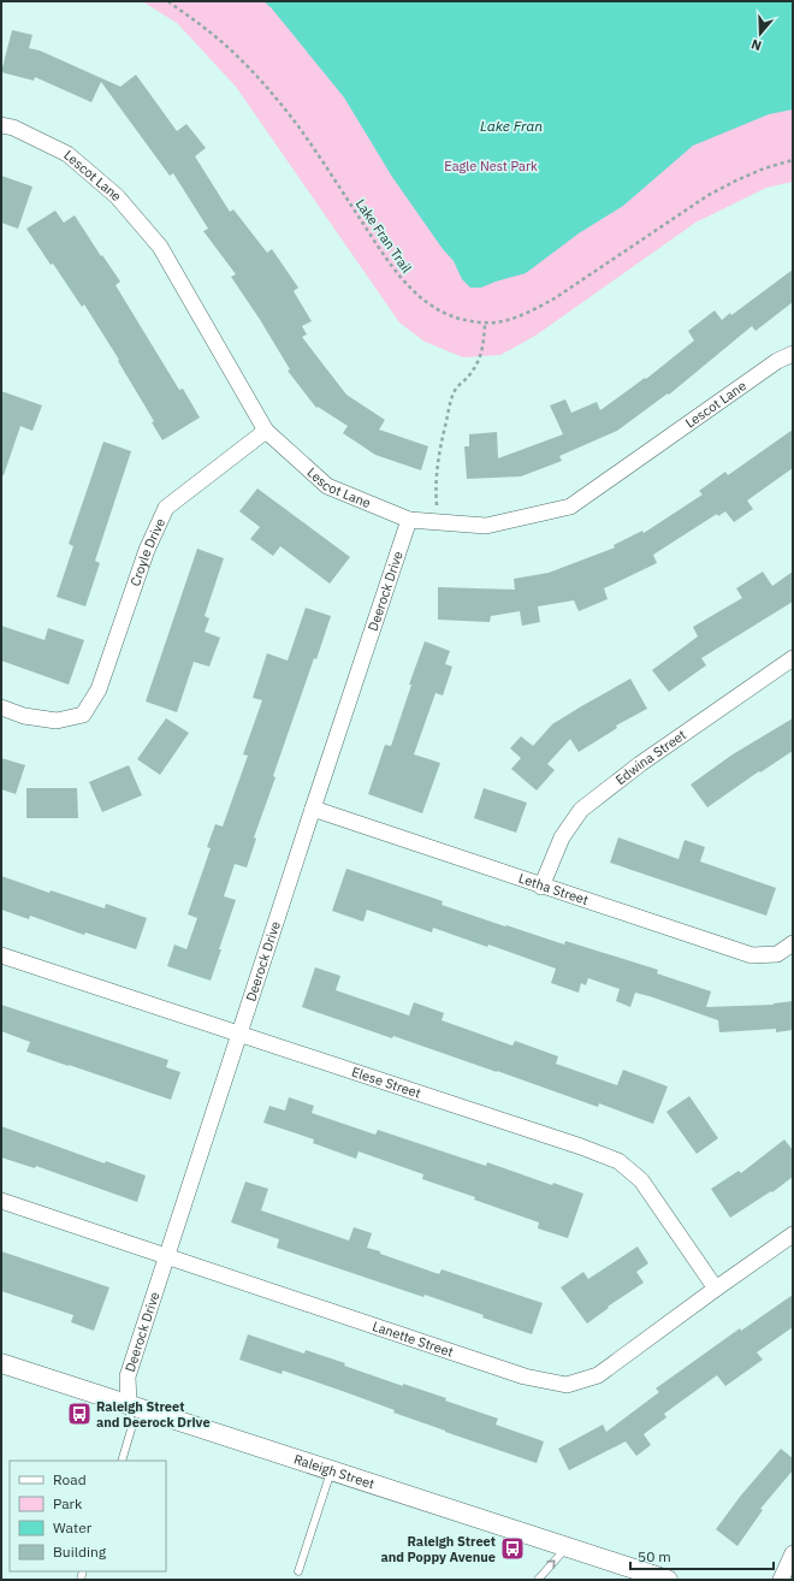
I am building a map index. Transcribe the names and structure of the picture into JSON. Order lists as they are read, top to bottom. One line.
{"streets":{"street":["Lescot Lane","Croyle Drive","Deerock Drive","Edwina Street","Letha Street","Elese Street","Lanette Street","Raleigh Street"],"path":["Lake Fran Trail"]},"crossings":[["Lescot Lane","Croyle Drive"],["Lescot Lane","Deerock Drive"],["Deerock Drive","Letha Street"],["Deerock Drive","Elese Street"],["Deerock Drive","Lanette Street"],["Deerock Drive","Raleigh Street"],["Edwina Street","Letha Street"],["Elese Street","Lanette Street"]],"water":["Lake Fran"],"parks":["Eagle Nest Park"],"places":{"bus stop":["Raleigh Street and Deerock Drive","Raleigh Street and Poppy Avenue"]},"legend":["Road","Park","Water","Building"],"scale_bar":"50 m","north":"bottom"}
